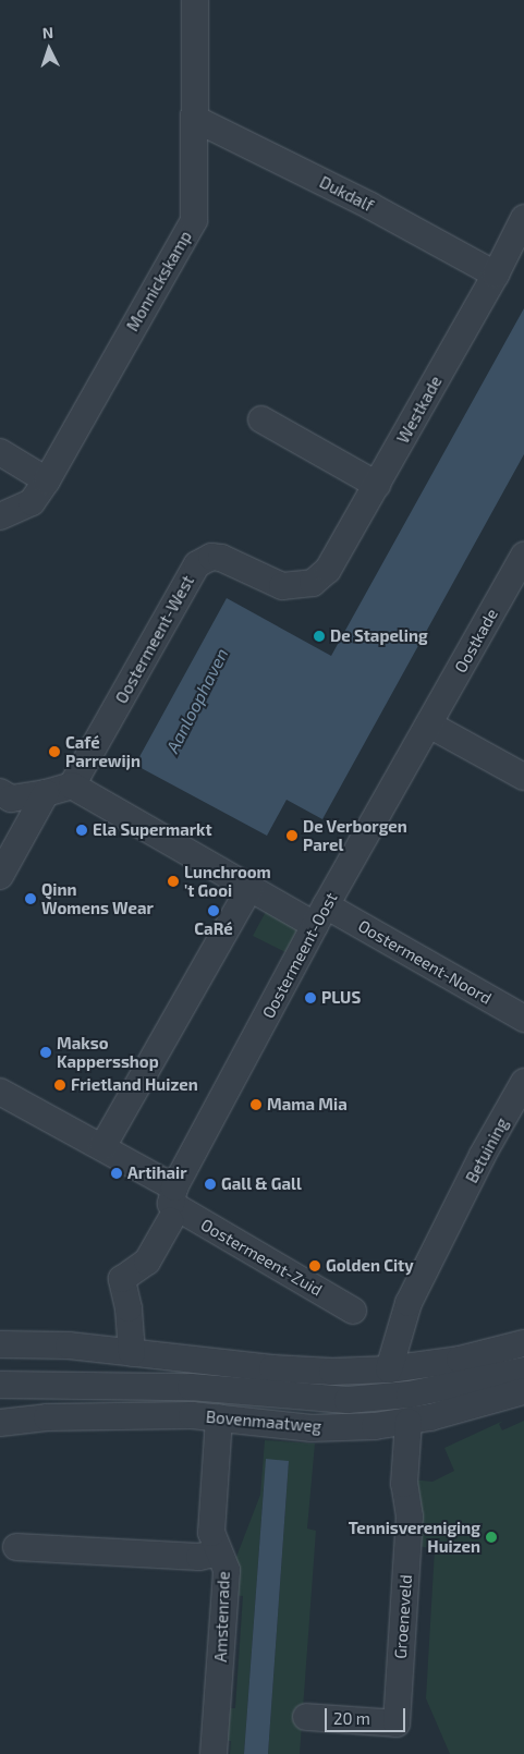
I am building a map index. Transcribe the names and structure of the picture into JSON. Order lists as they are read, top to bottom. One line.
{"streets":{"street":["Dukdalf","Monnickskamp","Westkade","Oostermeent-West","Oostkade","Oostermeent-Oost","Oostermeent-Noord","Betuining","Oostermeent-Zuid","Bovenmaatweg","Amstenrade","Groeneveld"]},"crossings":[["Dukdalf","Monnickskamp"],["Dukdalf","Westkade"],["Westkade","Oostermeent-West"],["Oostermeent-West","Oostermeent-Noord"],["Oostkade","Oostermeent-Oost"],["Oostermeent-Oost","Oostermeent-Noord"],["Oostermeent-Oost","Oostermeent-Zuid"],["Bovenmaatweg","Amstenrade"],["Bovenmaatweg","Groeneveld"]],"water":["Aanloophaven"],"places":["De Stapeling","Café Parrewijn","Ela Supermarkt","De Verborgen Parel","Lunchroom 't Gooi","Qinn Womens Wear","CaRé","PLUS","Makso Kappersshop","Frietland Huizen","Mama Mia","Artihair","Gall & Gall","Golden City","Tennisvereniging Huizen"],"scale_bar":"20 m","north":"top"}
